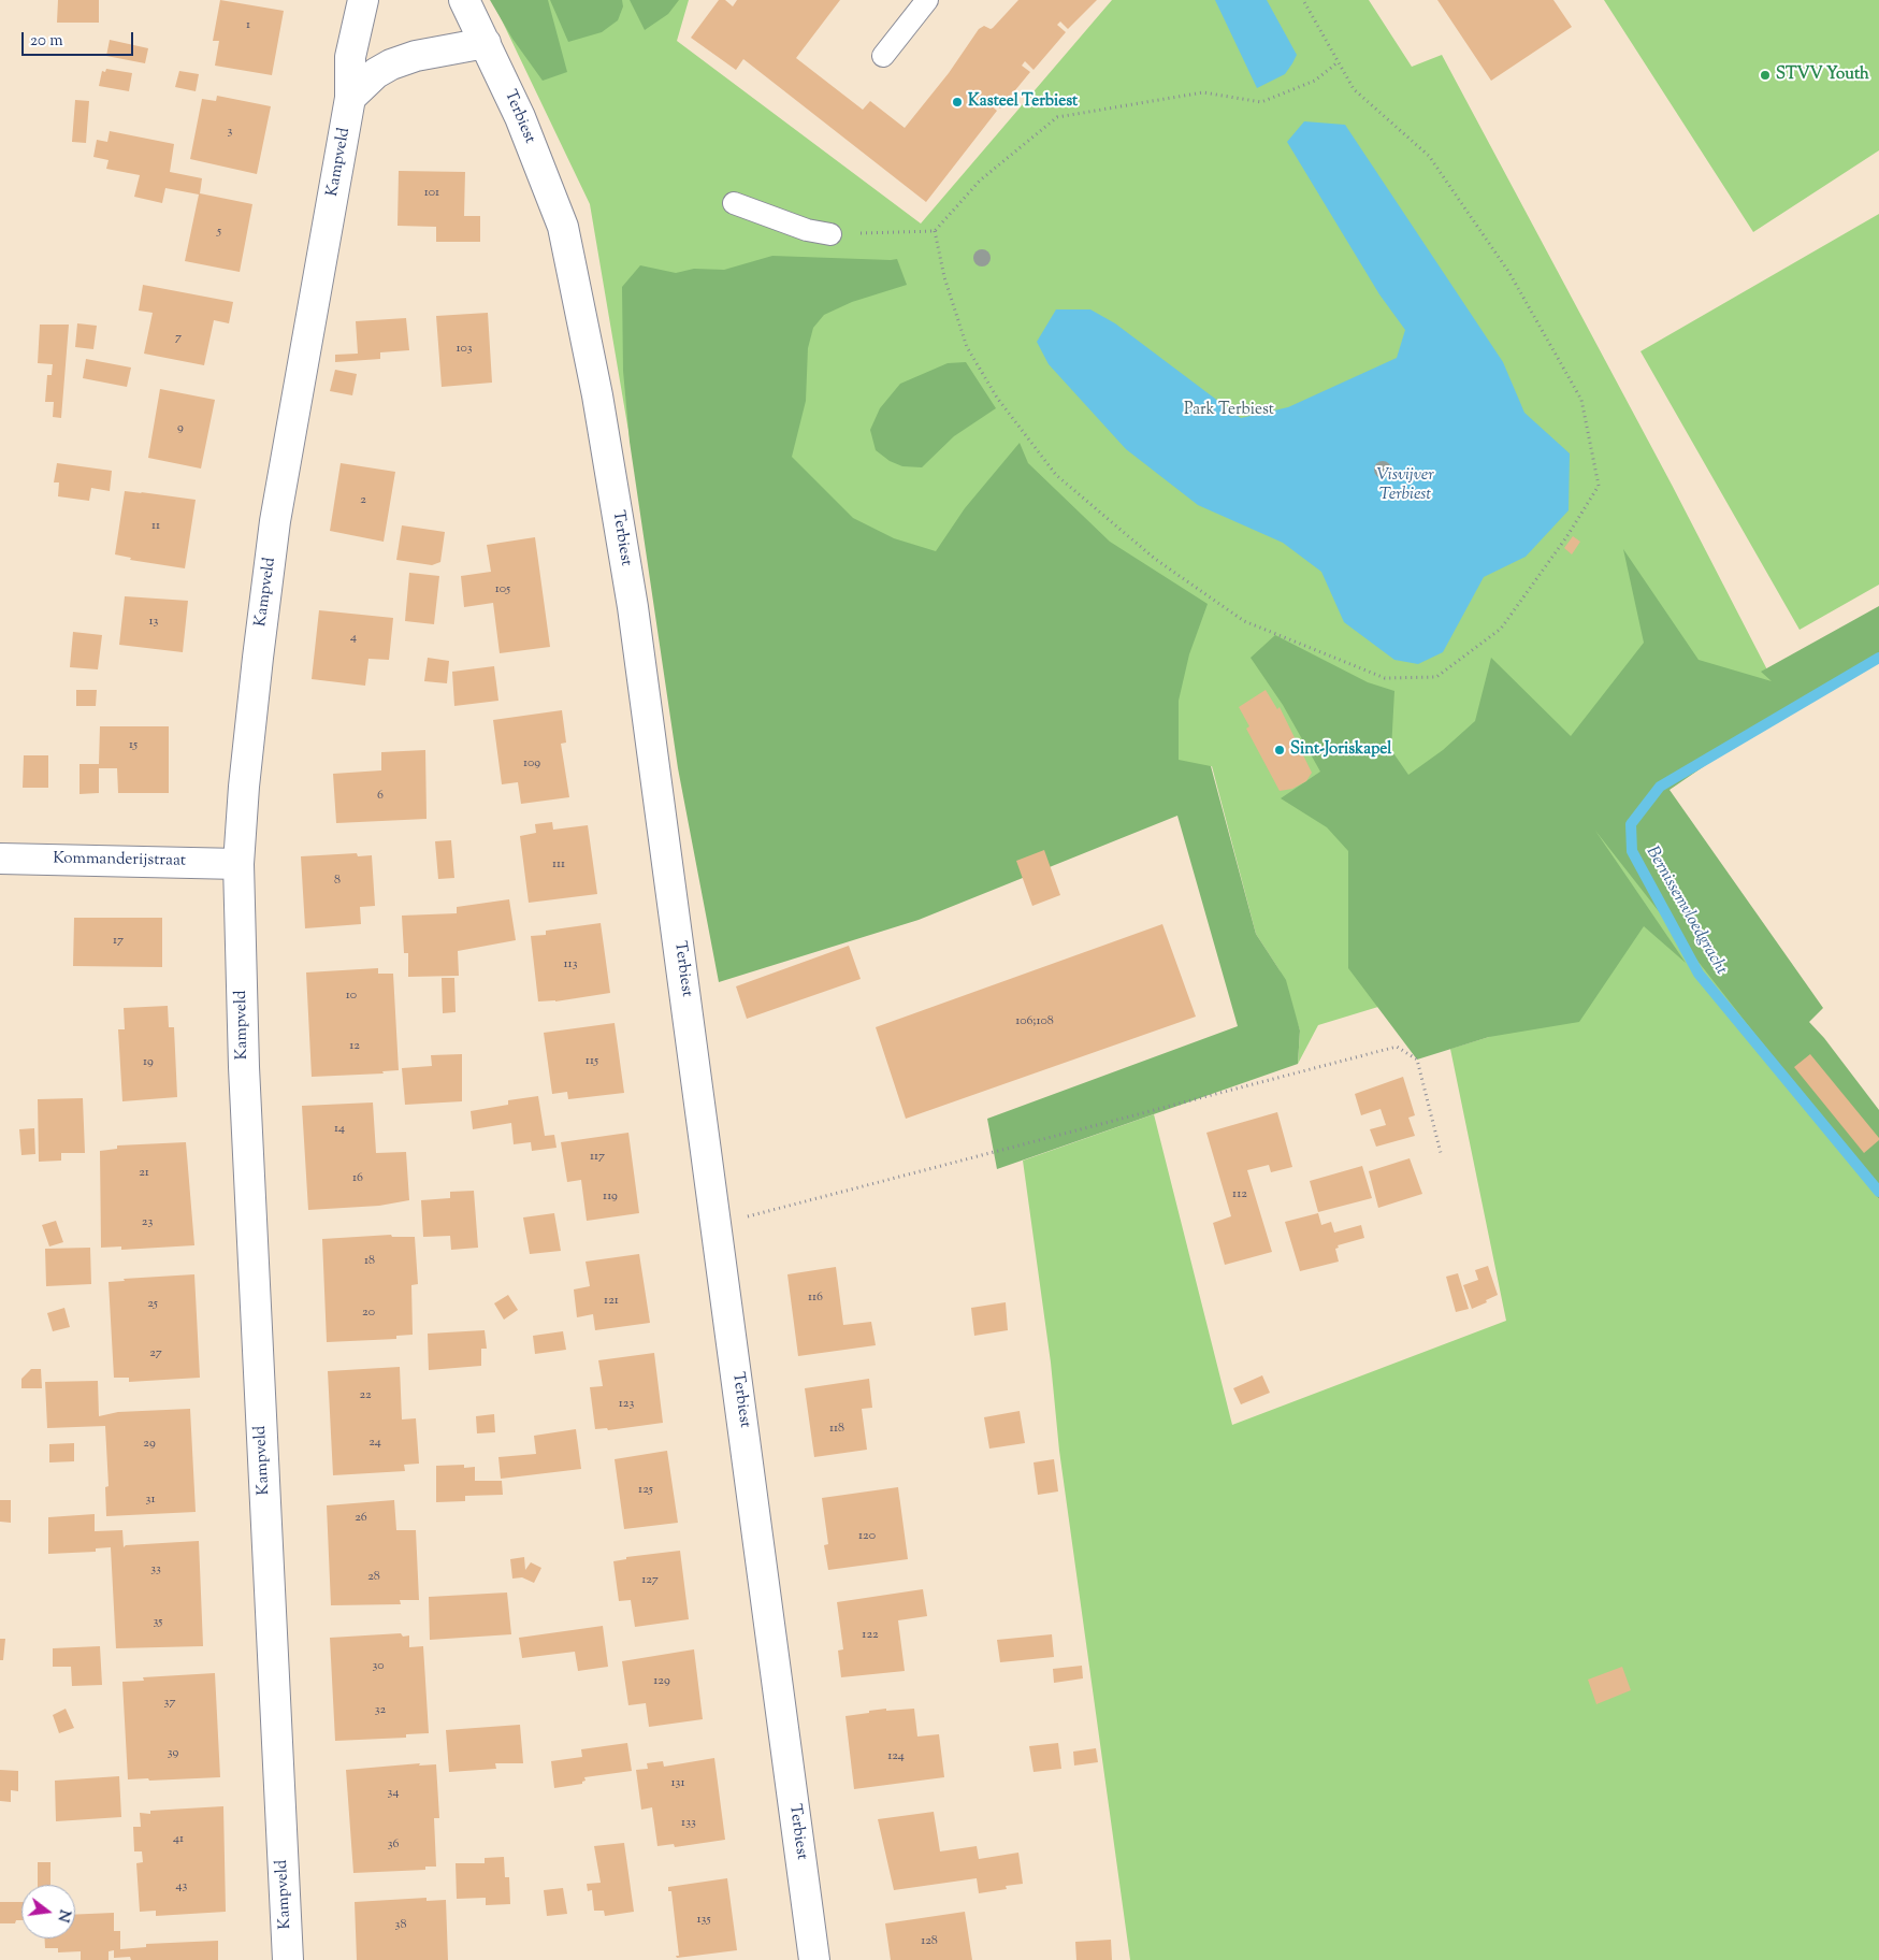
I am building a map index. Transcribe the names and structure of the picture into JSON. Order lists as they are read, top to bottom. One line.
{"streets":{"street":["Terbiest","Kampveld","Kommanderijstraat"]},"crossings":[["Kampveld","Kommanderijstraat"]],"water":["Visvijver Terbiest","Bernissemvloedgracht"],"parks":["Park Terbiest"],"places":["STVV Youth","Kasteel Terbiest","Sint-Joriskapel"],"house_numbers":["1","3","101","5","7","103","9","2","11","105","13","4","15","109","6","111","8","17","113","10","106;108","12","115","19","14","117","21","16","112","119","23","18","116","121","25","20","27","22","123","118","24","29","125","31","26","120","33","28","127","35","122","30","129","37","32","39","124","131","34","133","41","36","43","135","38","128"],"scale_bar":"20 m","north":"right"}
